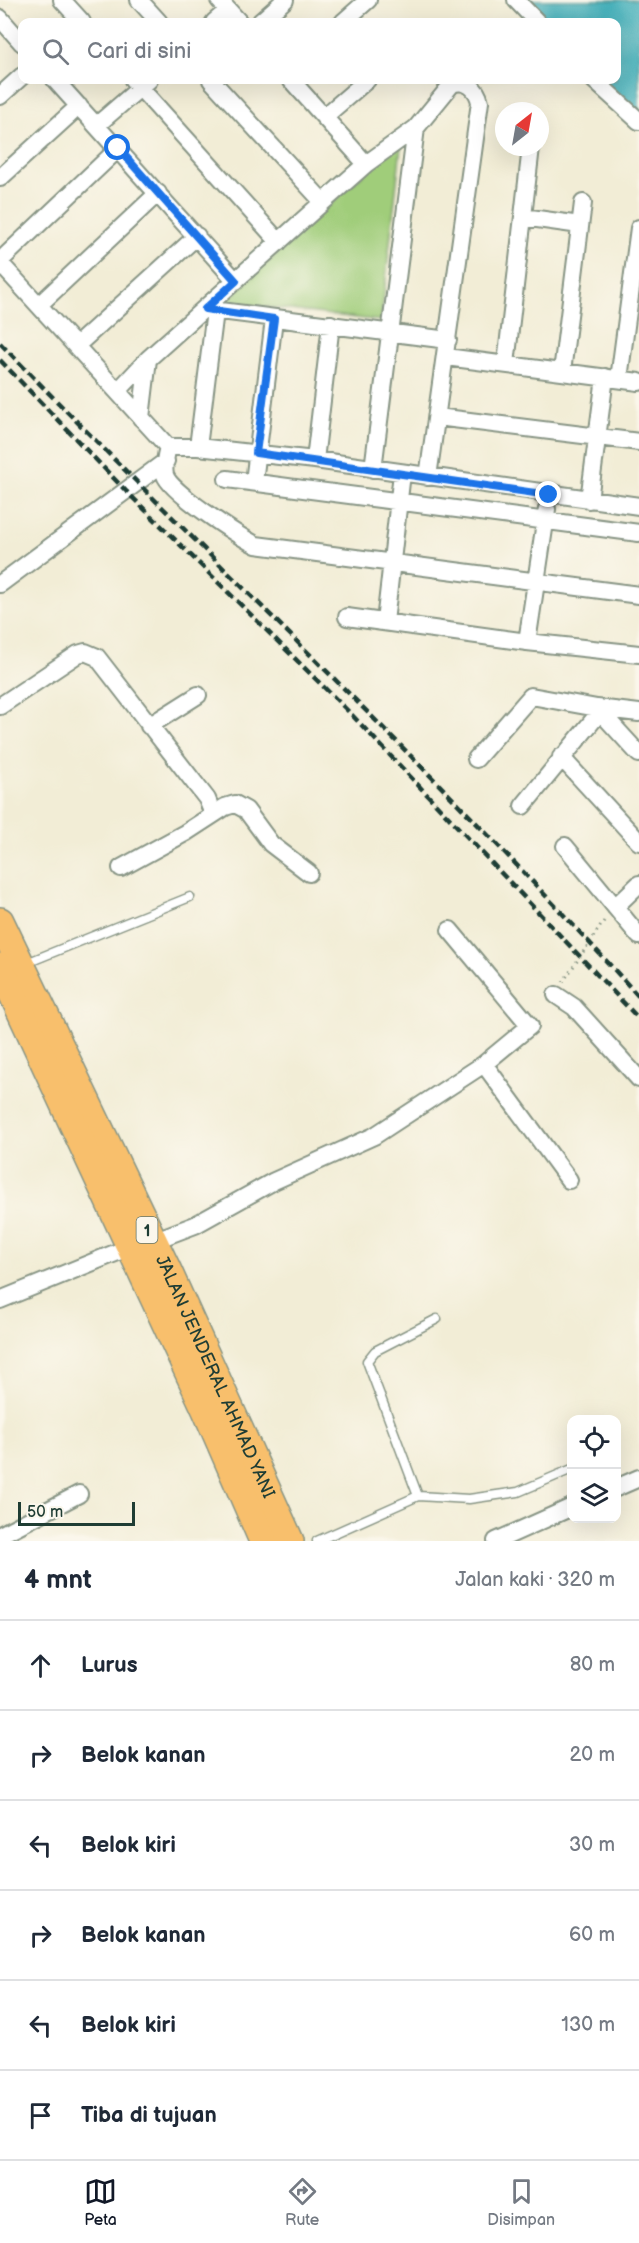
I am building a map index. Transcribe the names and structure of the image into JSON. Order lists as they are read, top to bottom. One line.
{"streets":{"highway":["1","JALAN JENDERAL AHMAD YANI"]},"scale_bar":"50 m","north":"top right","page":{"search":"Cari di sini","scale":"50 m","heading":["4 mnt","Jalan kaki · 320 m"],"list":[["Lurus","80 m"],["Belok kanan","20 m"],["Belok kiri","30 m"],["Belok kanan","60 m"],["Belok kiri","130 m"],"Tiba di tujuan"],"nav":["Peta","Rute","Disimpan"]}}
